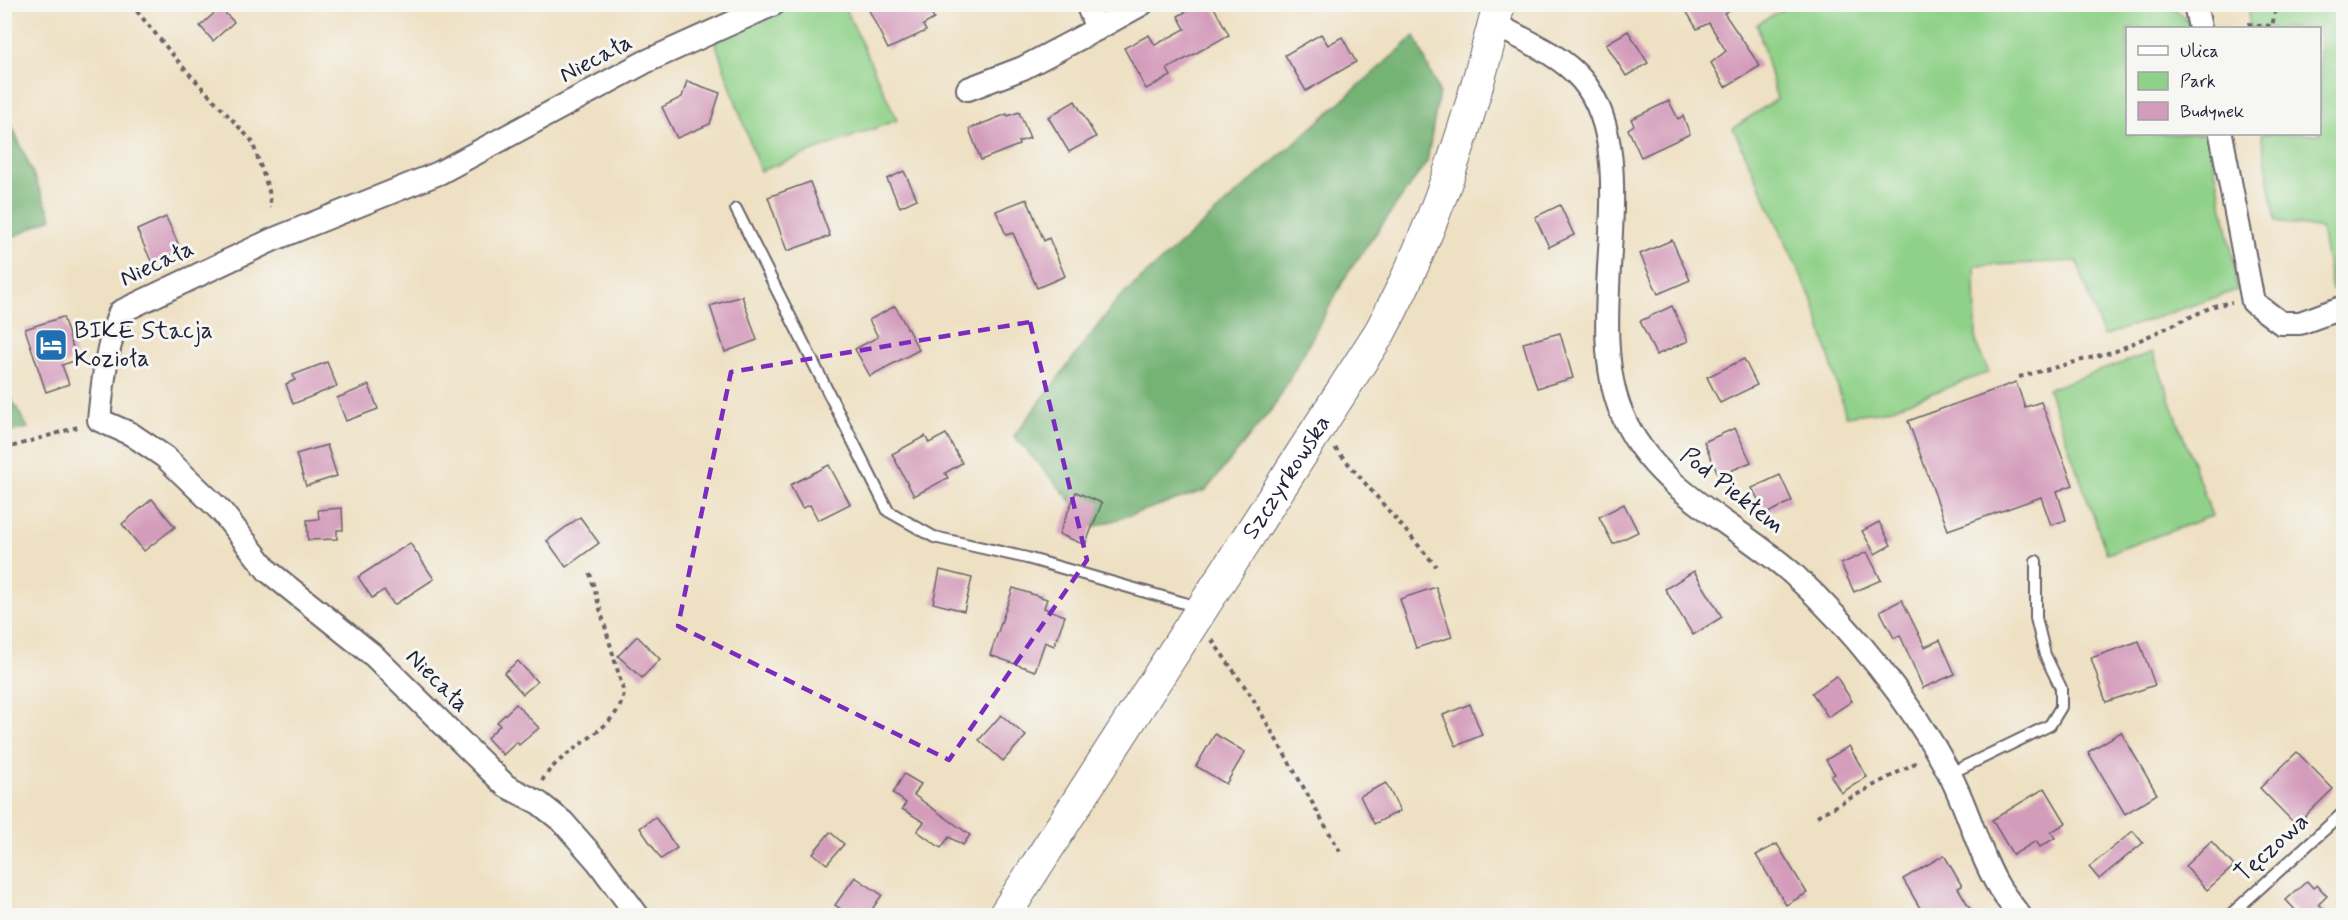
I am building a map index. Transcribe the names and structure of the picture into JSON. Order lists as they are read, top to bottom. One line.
{"streets":{"main road":["Szczyrkowska"],"street":["Niecała","Pod Piekłem"],"lane":["Tęczowa"]},"crossings":[["Szczyrkowska","Pod Piekłem"]],"places":{"hotel":["BIKE Stacja Kozioła"]},"legend":["Ulica","Park","Budynek"]}
